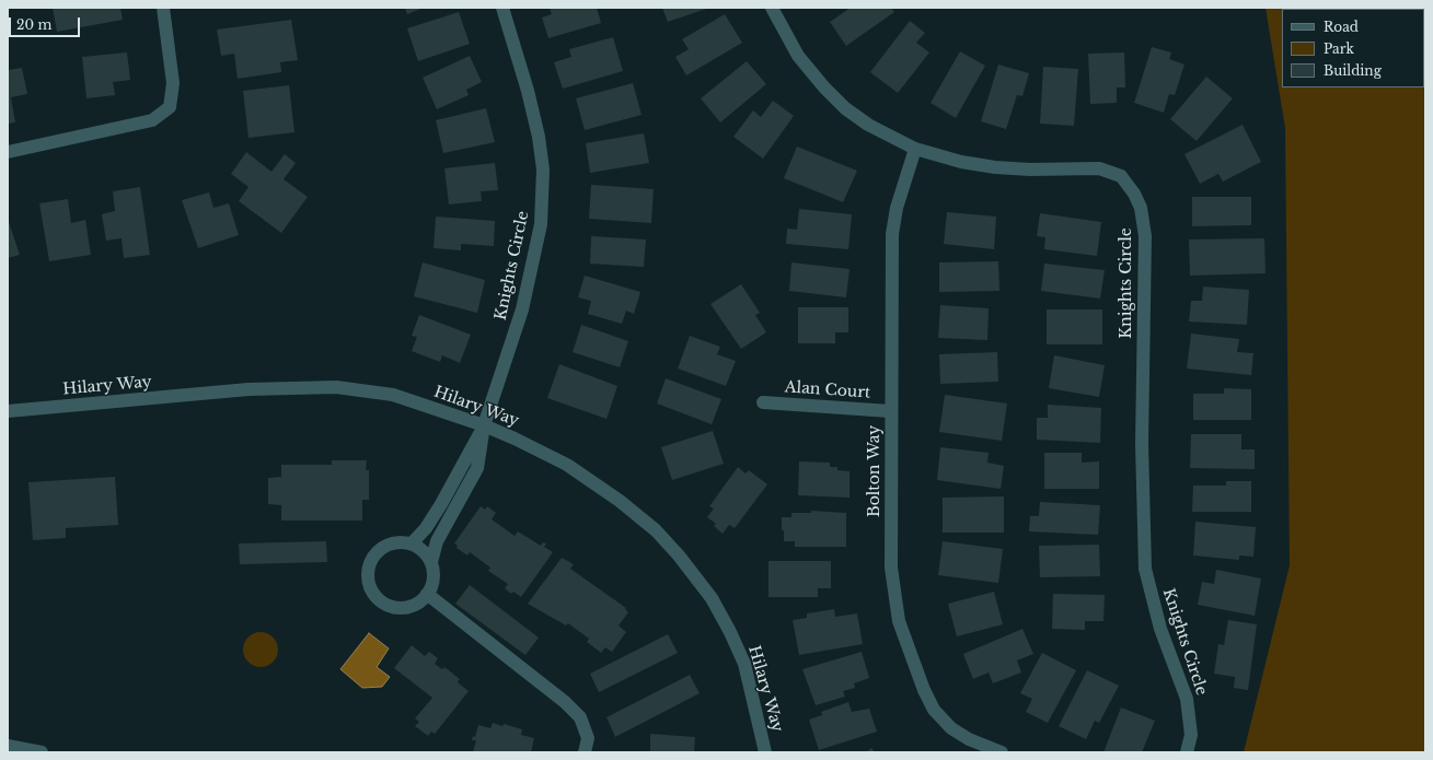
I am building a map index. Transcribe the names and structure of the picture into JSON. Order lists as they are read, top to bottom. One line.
{"streets":{"street":["Knights Circle","Hilary Way","Alan Court","Bolton Way"]},"crossings":[["Knights Circle","Hilary Way"],["Knights Circle","Bolton Way"],["Alan Court","Bolton Way"]],"legend":["Road","Park","Building"],"scale_bar":"20 m"}
